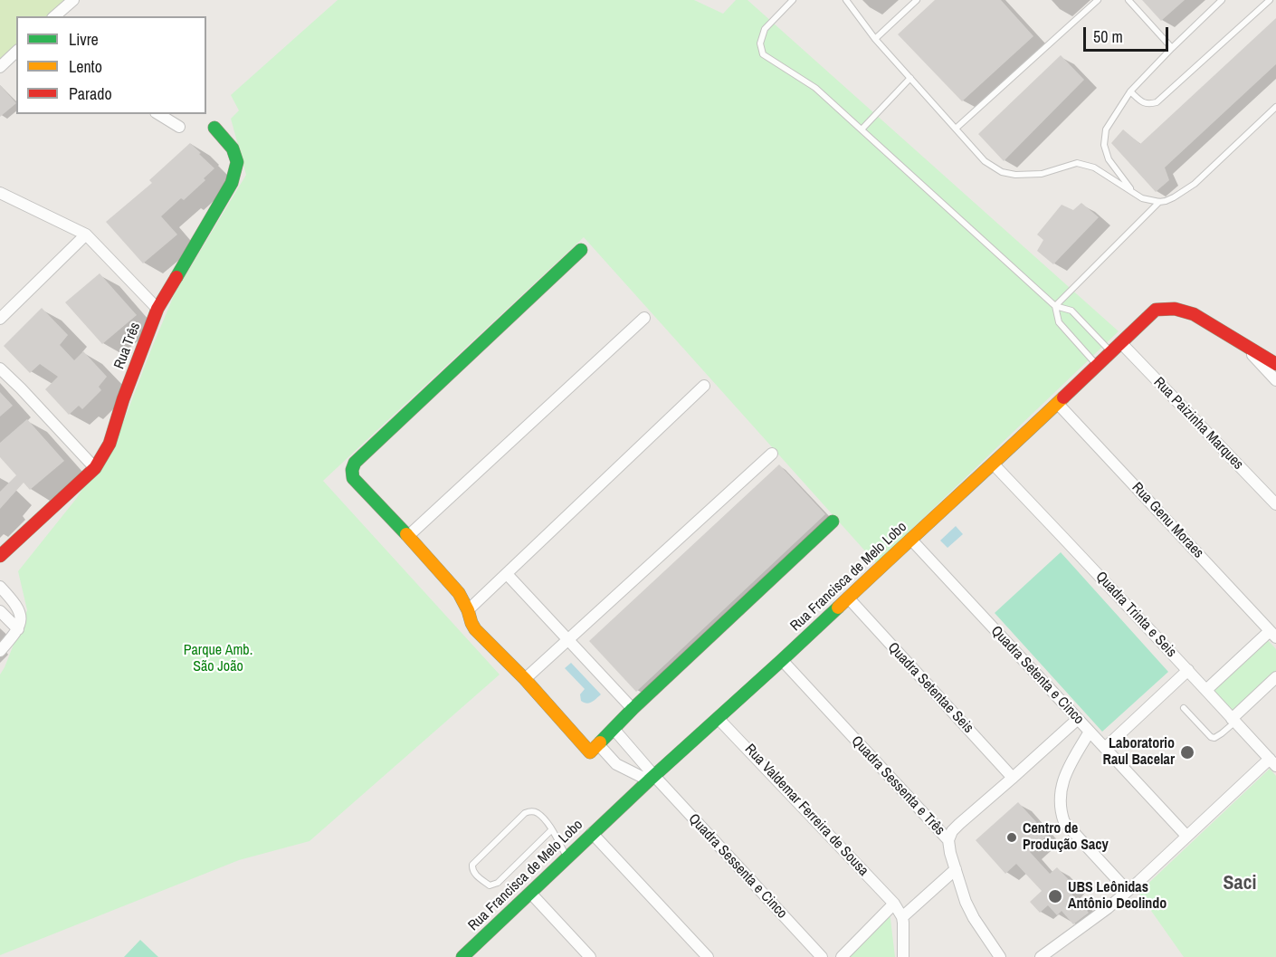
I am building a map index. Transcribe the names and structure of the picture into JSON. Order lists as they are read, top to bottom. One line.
{"streets":{"street":["Rua Três","Rua Paizinha Marques","Rua Genu Moraes","Rua Francisca de Melo Lobo","Quadra Trinta e Seis","Quadra Setenta e Cinco","Quadra Setentae Seis","Quadra Sessenta e Três","Rua Valdemar Ferreira de Sousa","Quadra Sessenta e Cinco"]},"crossings":[["Rua Paizinha Marques","Rua Francisca de Melo Lobo"],["Rua Genu Moraes","Rua Francisca de Melo Lobo"],["Rua Francisca de Melo Lobo","Quadra Trinta e Seis"],["Rua Francisca de Melo Lobo","Quadra Setenta e Cinco"],["Rua Francisca de Melo Lobo","Quadra Setentae Seis"],["Rua Francisca de Melo Lobo","Quadra Sessenta e Três"],["Rua Francisca de Melo Lobo","Rua Valdemar Ferreira de Sousa"],["Rua Francisca de Melo Lobo","Quadra Sessenta e Cinco"]],"districts":["Saci"],"parks":["Parque Amb. São João"],"places":["Laboratorio Raul Bacelar","Centro de Produção Sacy","UBS Leônidas Antônio Deolindo"],"legend":["Livre","Lento","Parado"],"scale_bar":"50 m"}
